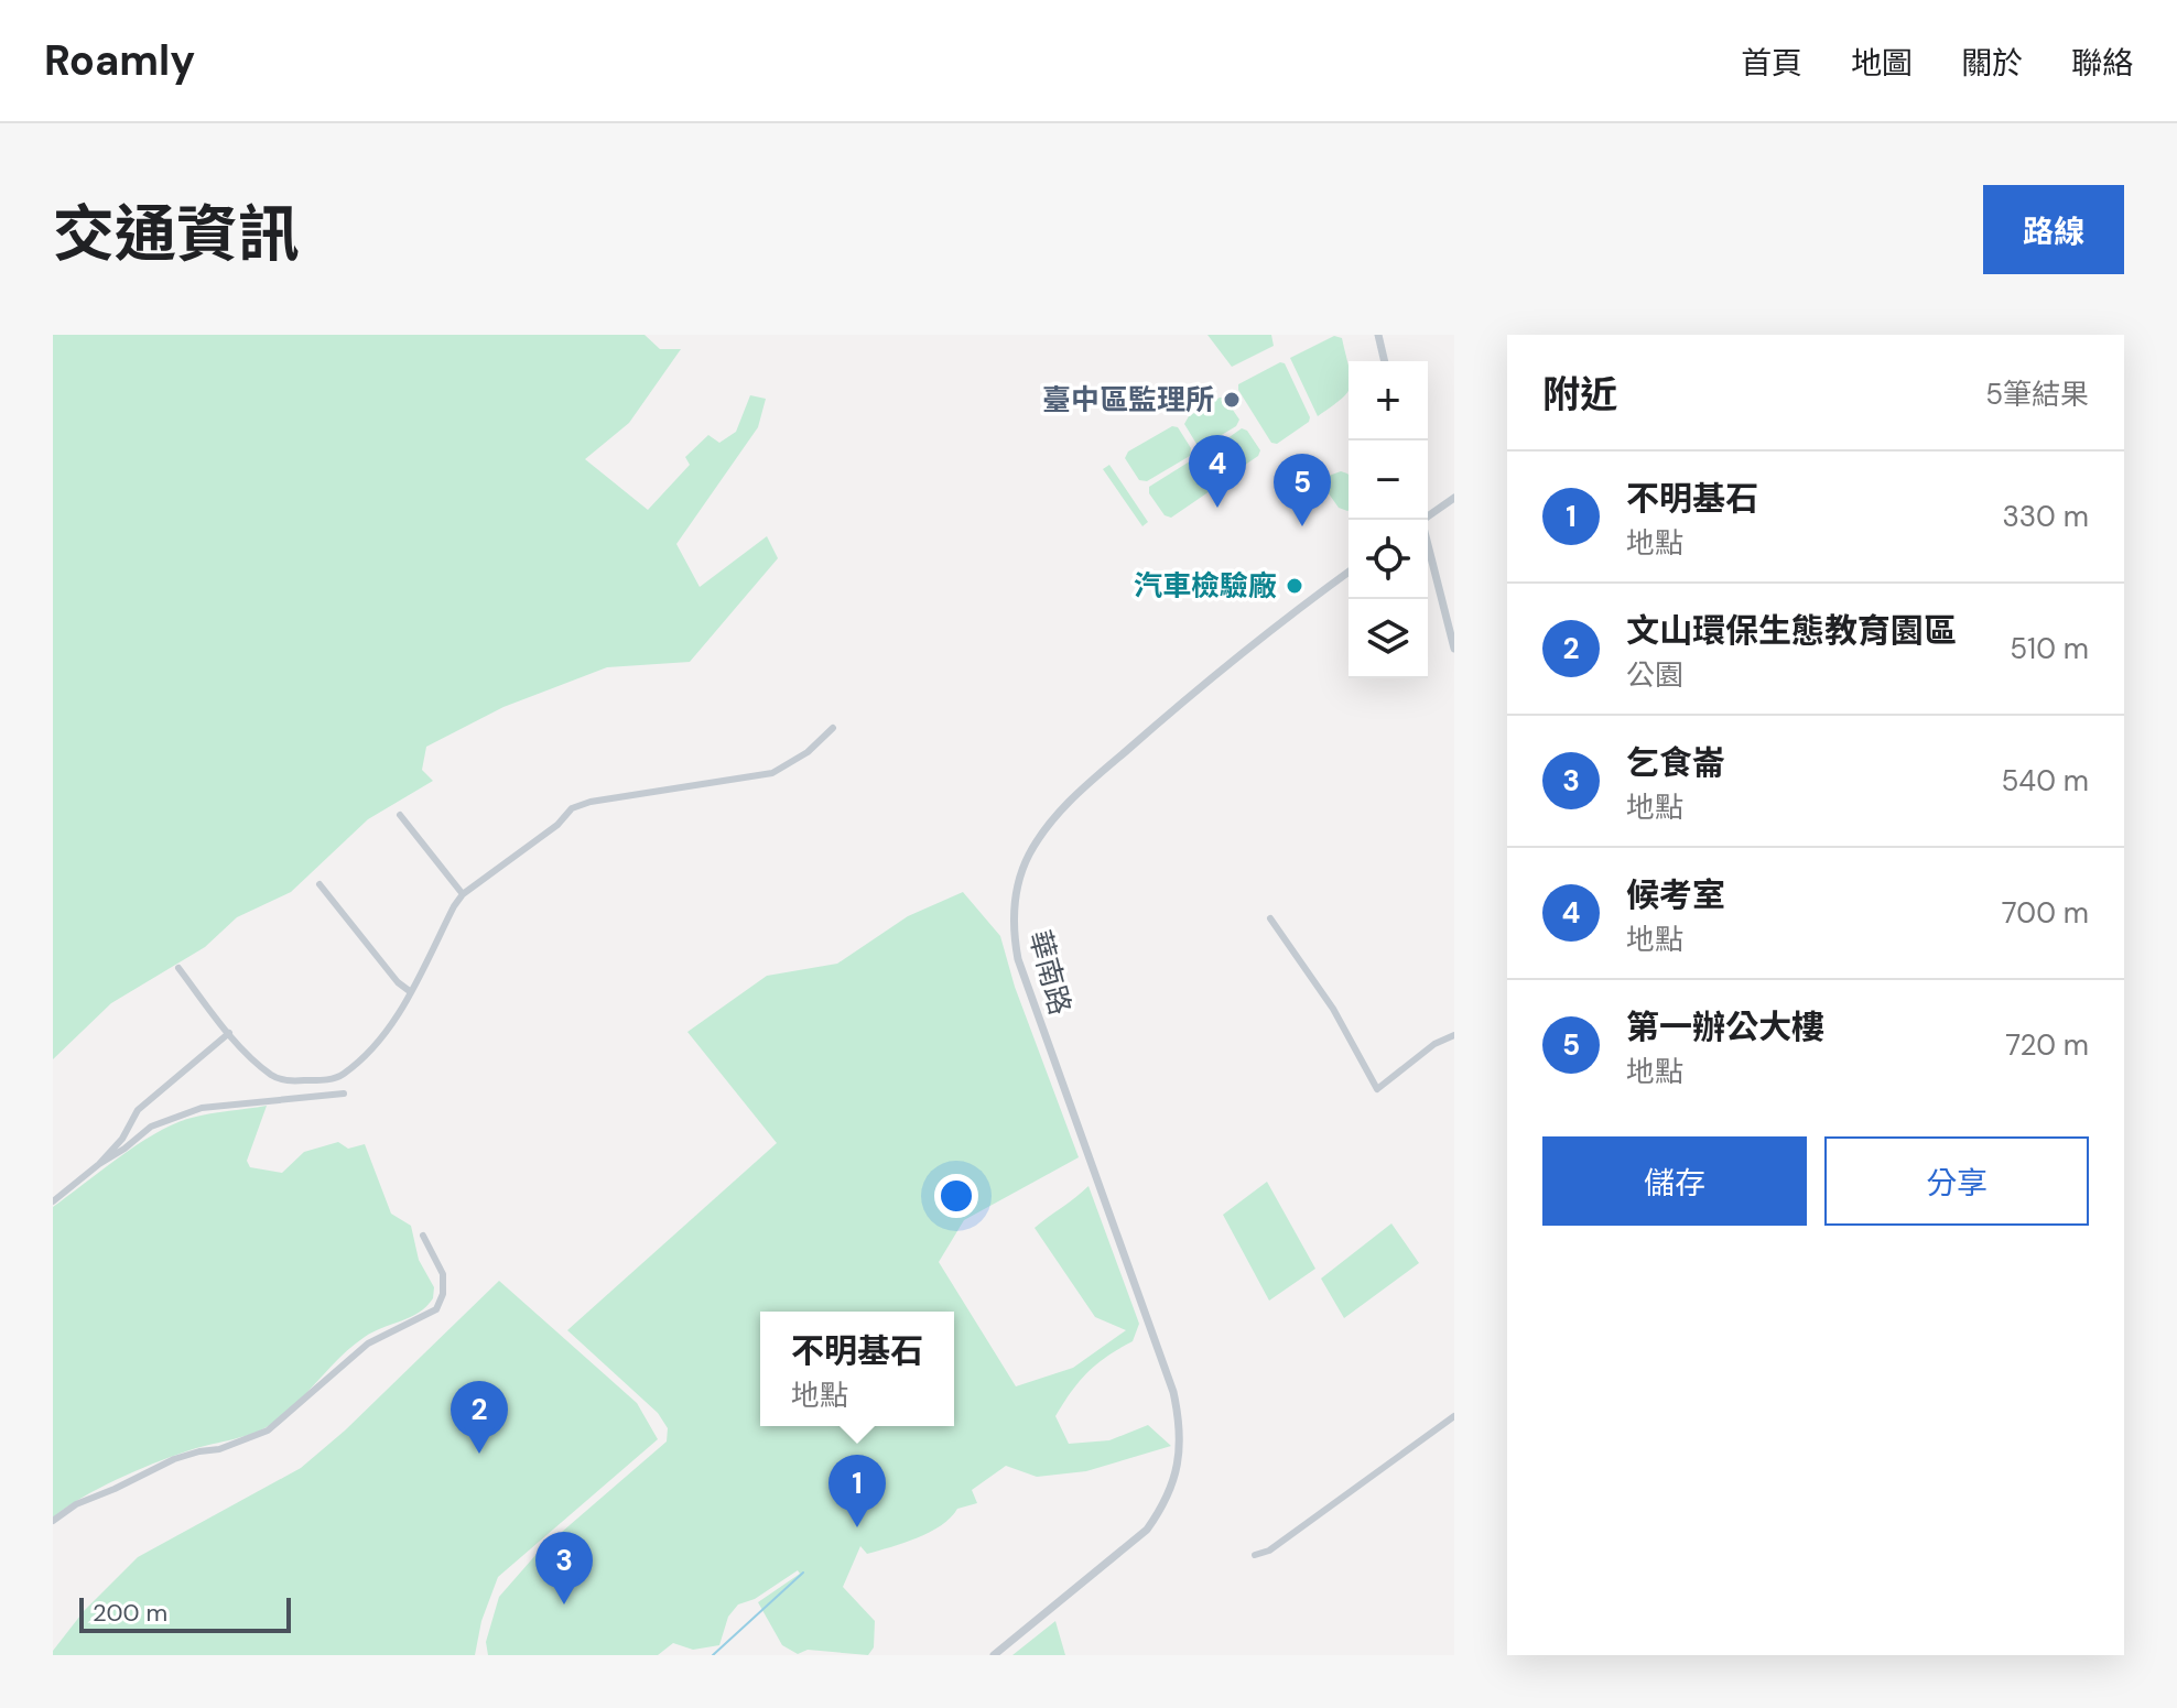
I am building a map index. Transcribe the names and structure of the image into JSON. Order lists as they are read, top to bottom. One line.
{"streets":{"street":["華南路"]},"places":["臺中區監理所","汽車檢驗廠"],"scale_bar":"200 m","page":{"header":"Roamly","nav":["首頁","地圖","關於","聯絡"],"title":"交通資訊","buttons":["路線",["儲存","分享"]],"heading":["附近","5筆結果"],"map_buttons":["+","−"],"pins":["4","5","2","1","3"],"list":[{"mark":"1","name":"不明基石","note":"地點","value":"330 m"},{"mark":"2","name":"文山環保生態教育園區","note":"公園","value":"510 m"},{"mark":"3","name":"乞食崙","note":"地點","value":"540 m"},{"mark":"4","name":"候考室","note":"地點","value":"700 m"},{"mark":"5","name":"第一辦公大樓","note":"地點","value":"720 m"}],"popup":["不明基石","地點"],"scale":"200 m"}}
